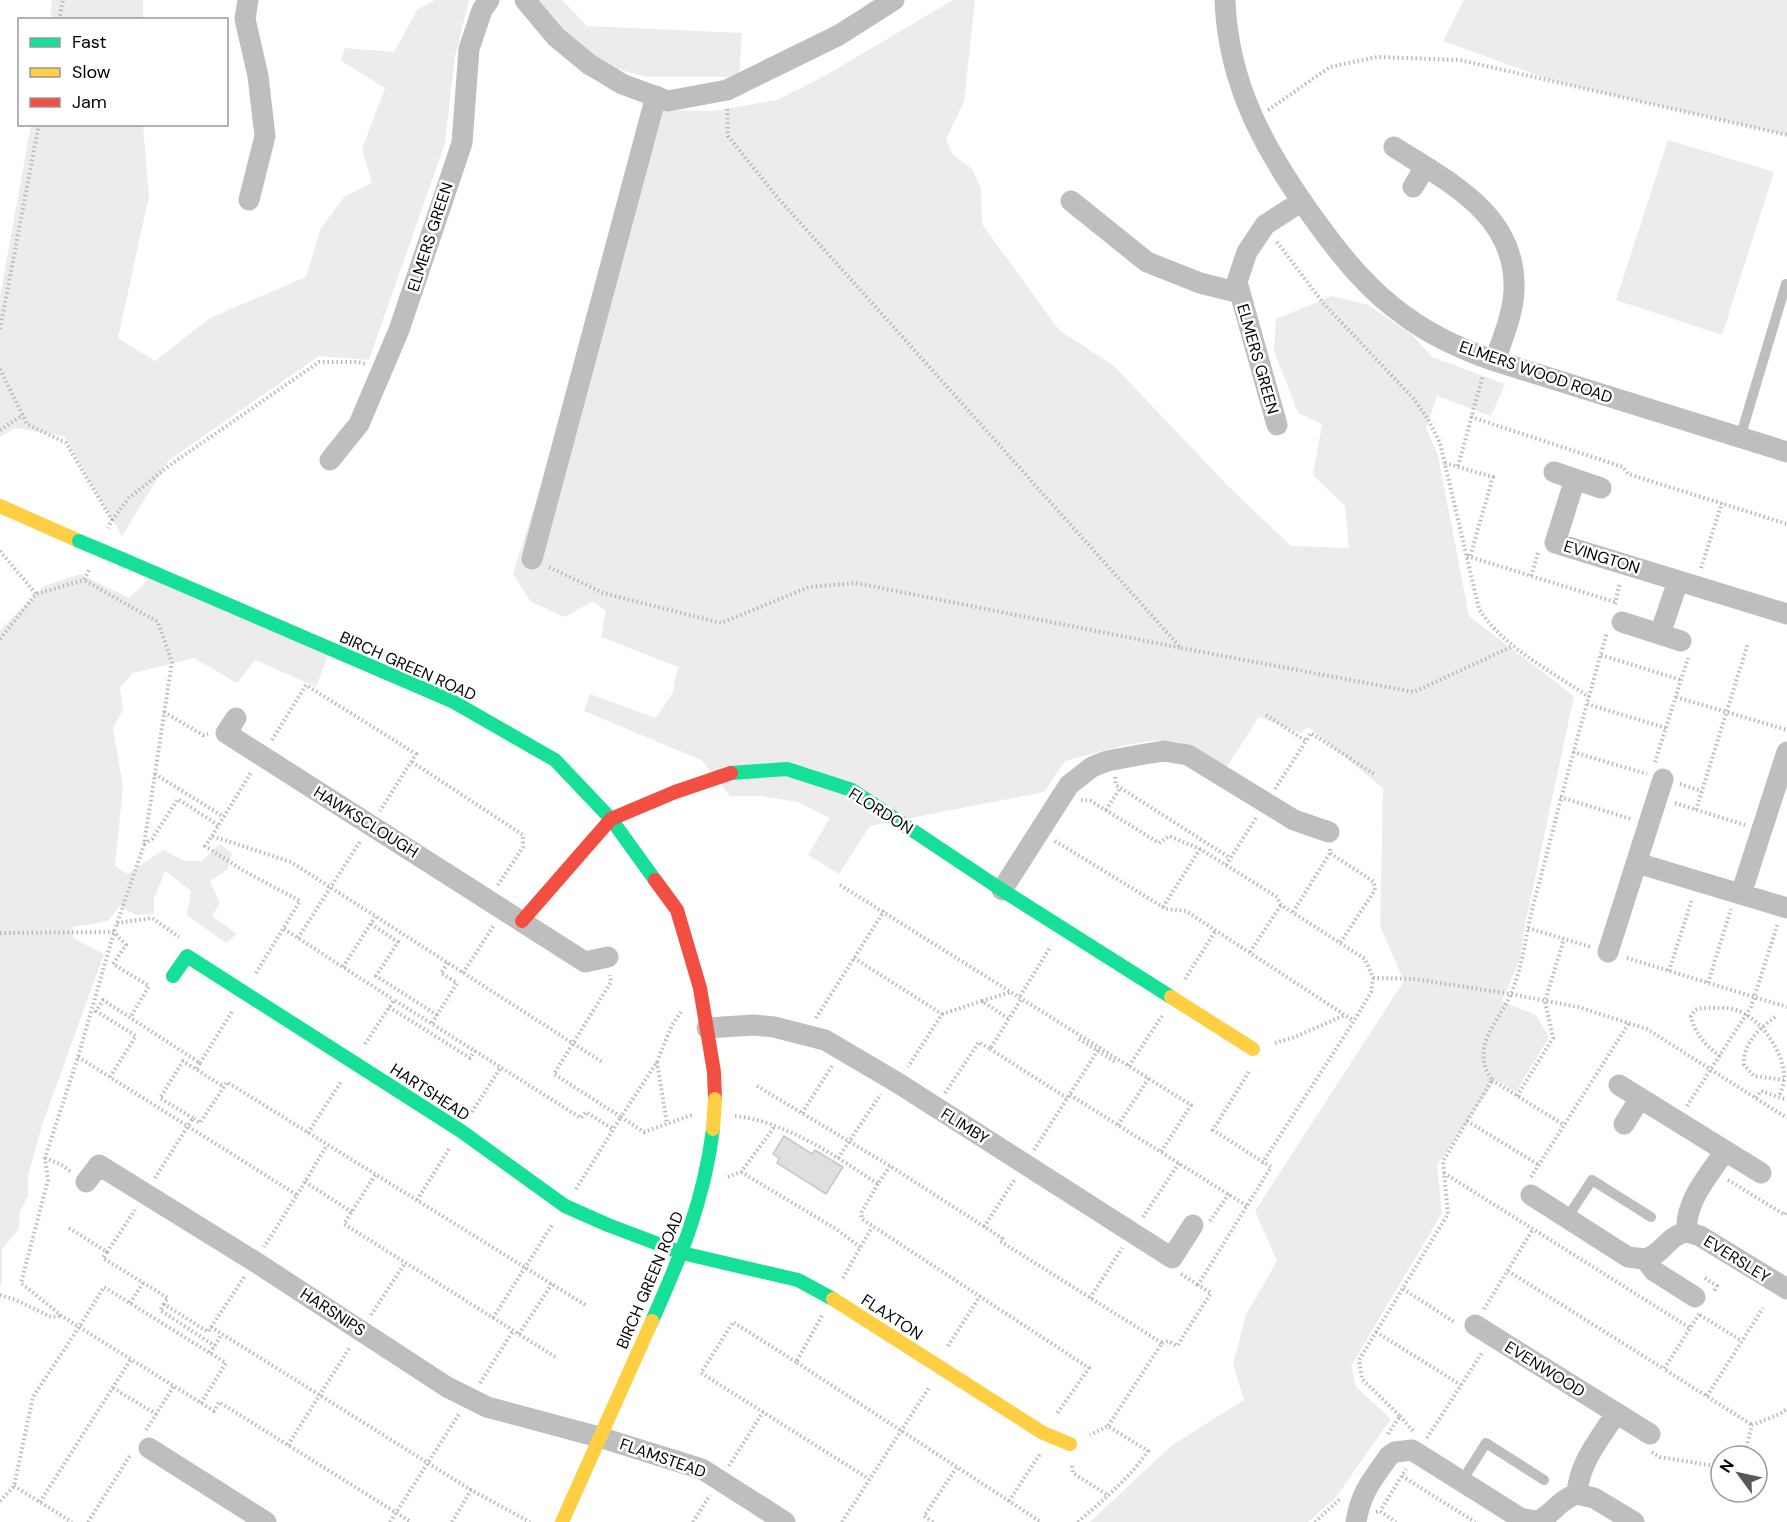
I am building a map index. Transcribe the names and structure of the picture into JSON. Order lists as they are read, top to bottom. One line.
{"streets":{"street":["ELMERS GREEN","ELMERS WOOD ROAD","EVINGTON","BIRCH GREEN ROAD","FLORDON","HAWKSCLOUGH","HARTSHEAD","FLIMBY","EVERSLEY","HARSNIPS","FLAXTON","EVENWOOD","FLAMSTEAD"]},"crossings":[["ELMERS GREEN","ELMERS WOOD ROAD"],["BIRCH GREEN ROAD","FLORDON"],["BIRCH GREEN ROAD","HARTSHEAD"],["BIRCH GREEN ROAD","FLIMBY"],["BIRCH GREEN ROAD","HARSNIPS"],["BIRCH GREEN ROAD","FLAXTON"],["BIRCH GREEN ROAD","FLAMSTEAD"],["HARTSHEAD","FLAXTON"],["HARSNIPS","FLAMSTEAD"]],"legend":["Fast","Slow","Jam"],"north":"top left"}
